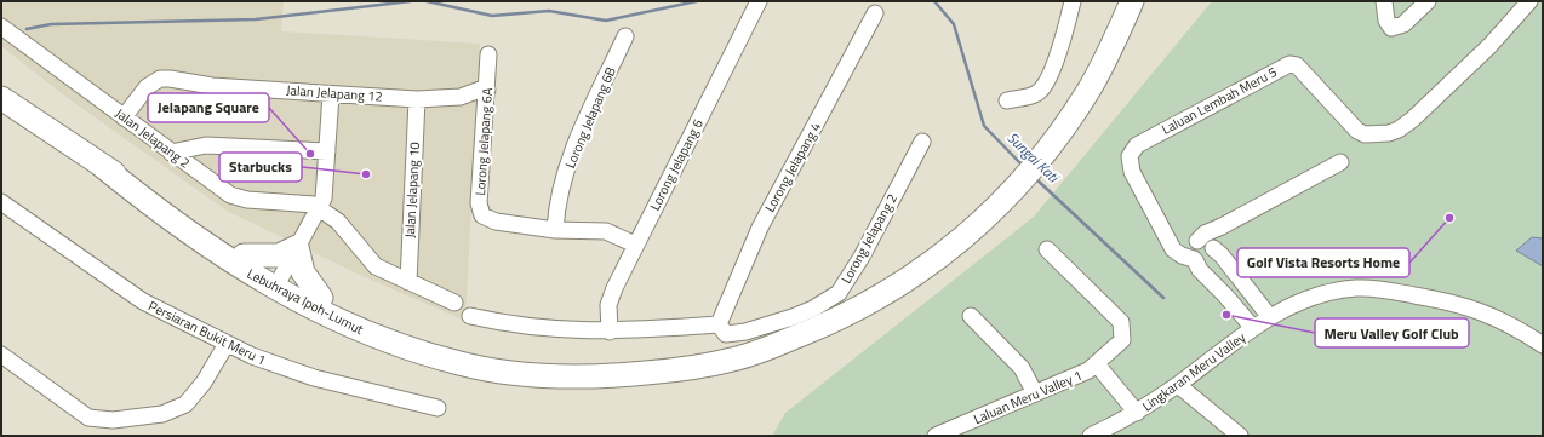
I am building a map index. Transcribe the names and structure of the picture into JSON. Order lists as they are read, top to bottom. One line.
{"streets":{"highway":["Lebuhraya Ipoh-Lumut"],"street":["Jalan Jelapang 12","Laluan Lembah Meru 5","Lorong Jelapang 6B","Jalan Jelapang 2","Lorong Jelapang 6A","Lorong Jelapang 6","Lorong Jelapang 4","Jalan Jelapang 10","Lorong Jelapang 2","Persiaran Bukit Meru 1","Lingkaran Meru Valley","Laluan Meru Valley 1"]},"crossings":[["Jalan Jelapang 12","Jalan Jelapang 2"],["Jalan Jelapang 12","Lorong Jelapang 6A"],["Jalan Jelapang 12","Jalan Jelapang 10"],["Laluan Lembah Meru 5","Lingkaran Meru Valley"],["Lorong Jelapang 6B","Lorong Jelapang 6A"],["Lorong Jelapang 6A","Lorong Jelapang 6"],["Lorong Jelapang 4","Lorong Jelapang 2"]],"water":["Sungai Kati"],"places":["Jelapang Square","Starbucks","Golf Vista Resorts Home","Meru Valley Golf Club"]}
